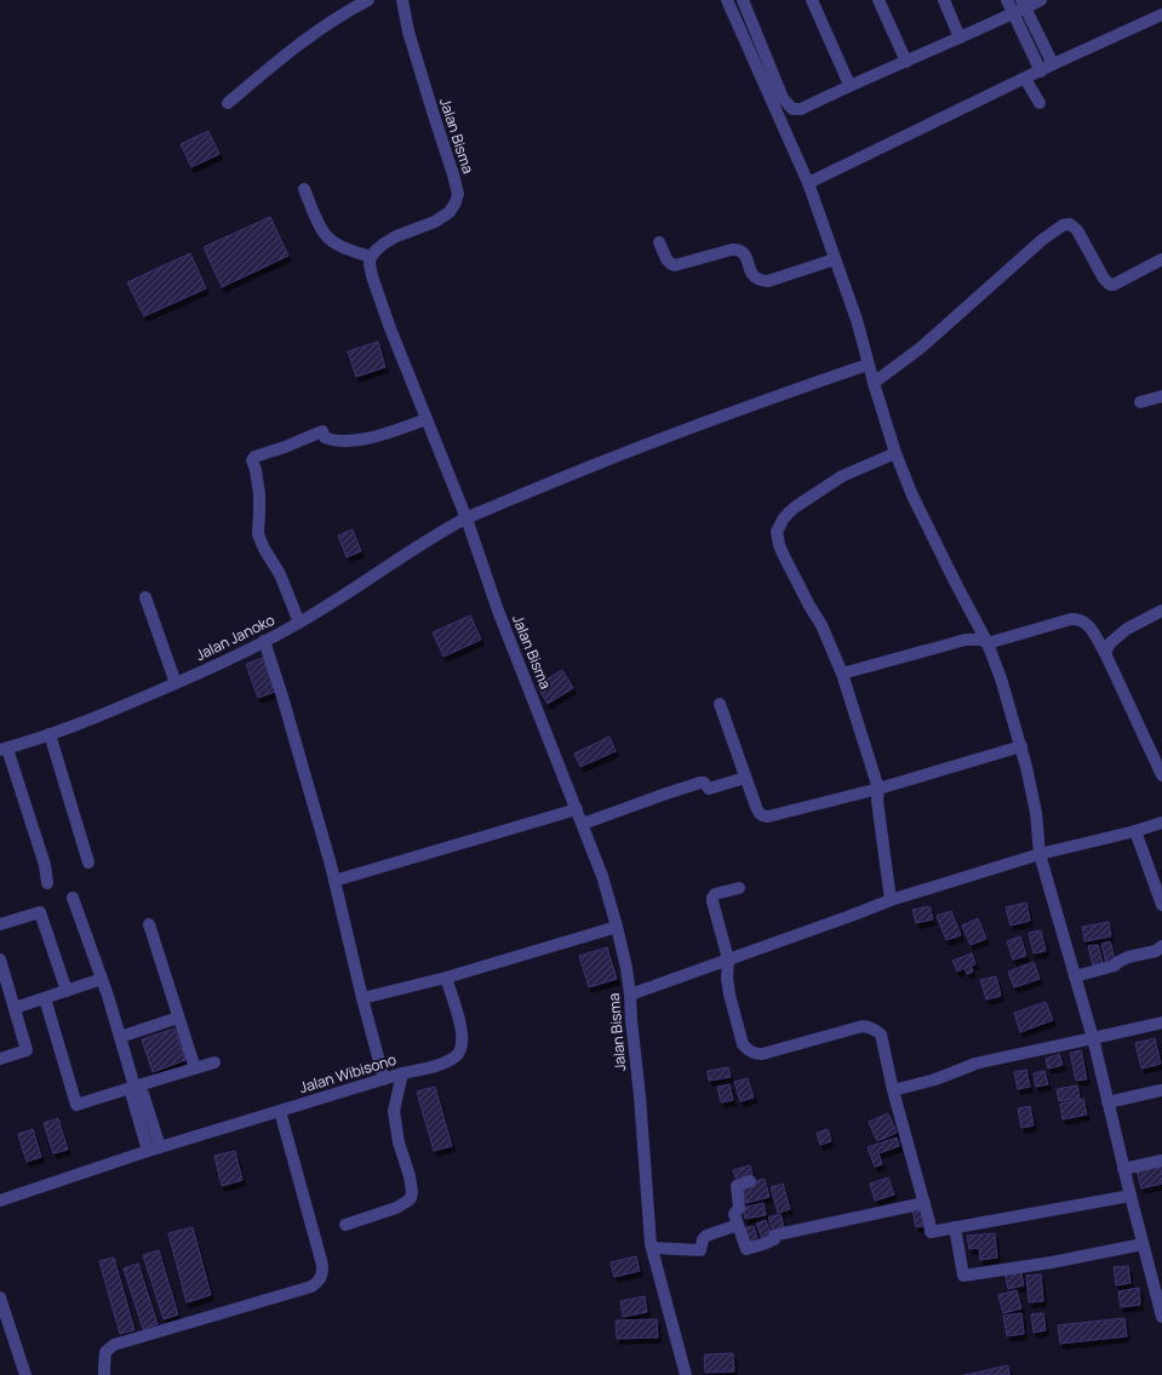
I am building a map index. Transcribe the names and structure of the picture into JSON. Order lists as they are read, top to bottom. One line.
{"streets":{"street":["Jalan Bisma","Jalan Janoko","Jalan Wibisono"]},"crossings":[["Jalan Bisma","Jalan Janoko"]]}
